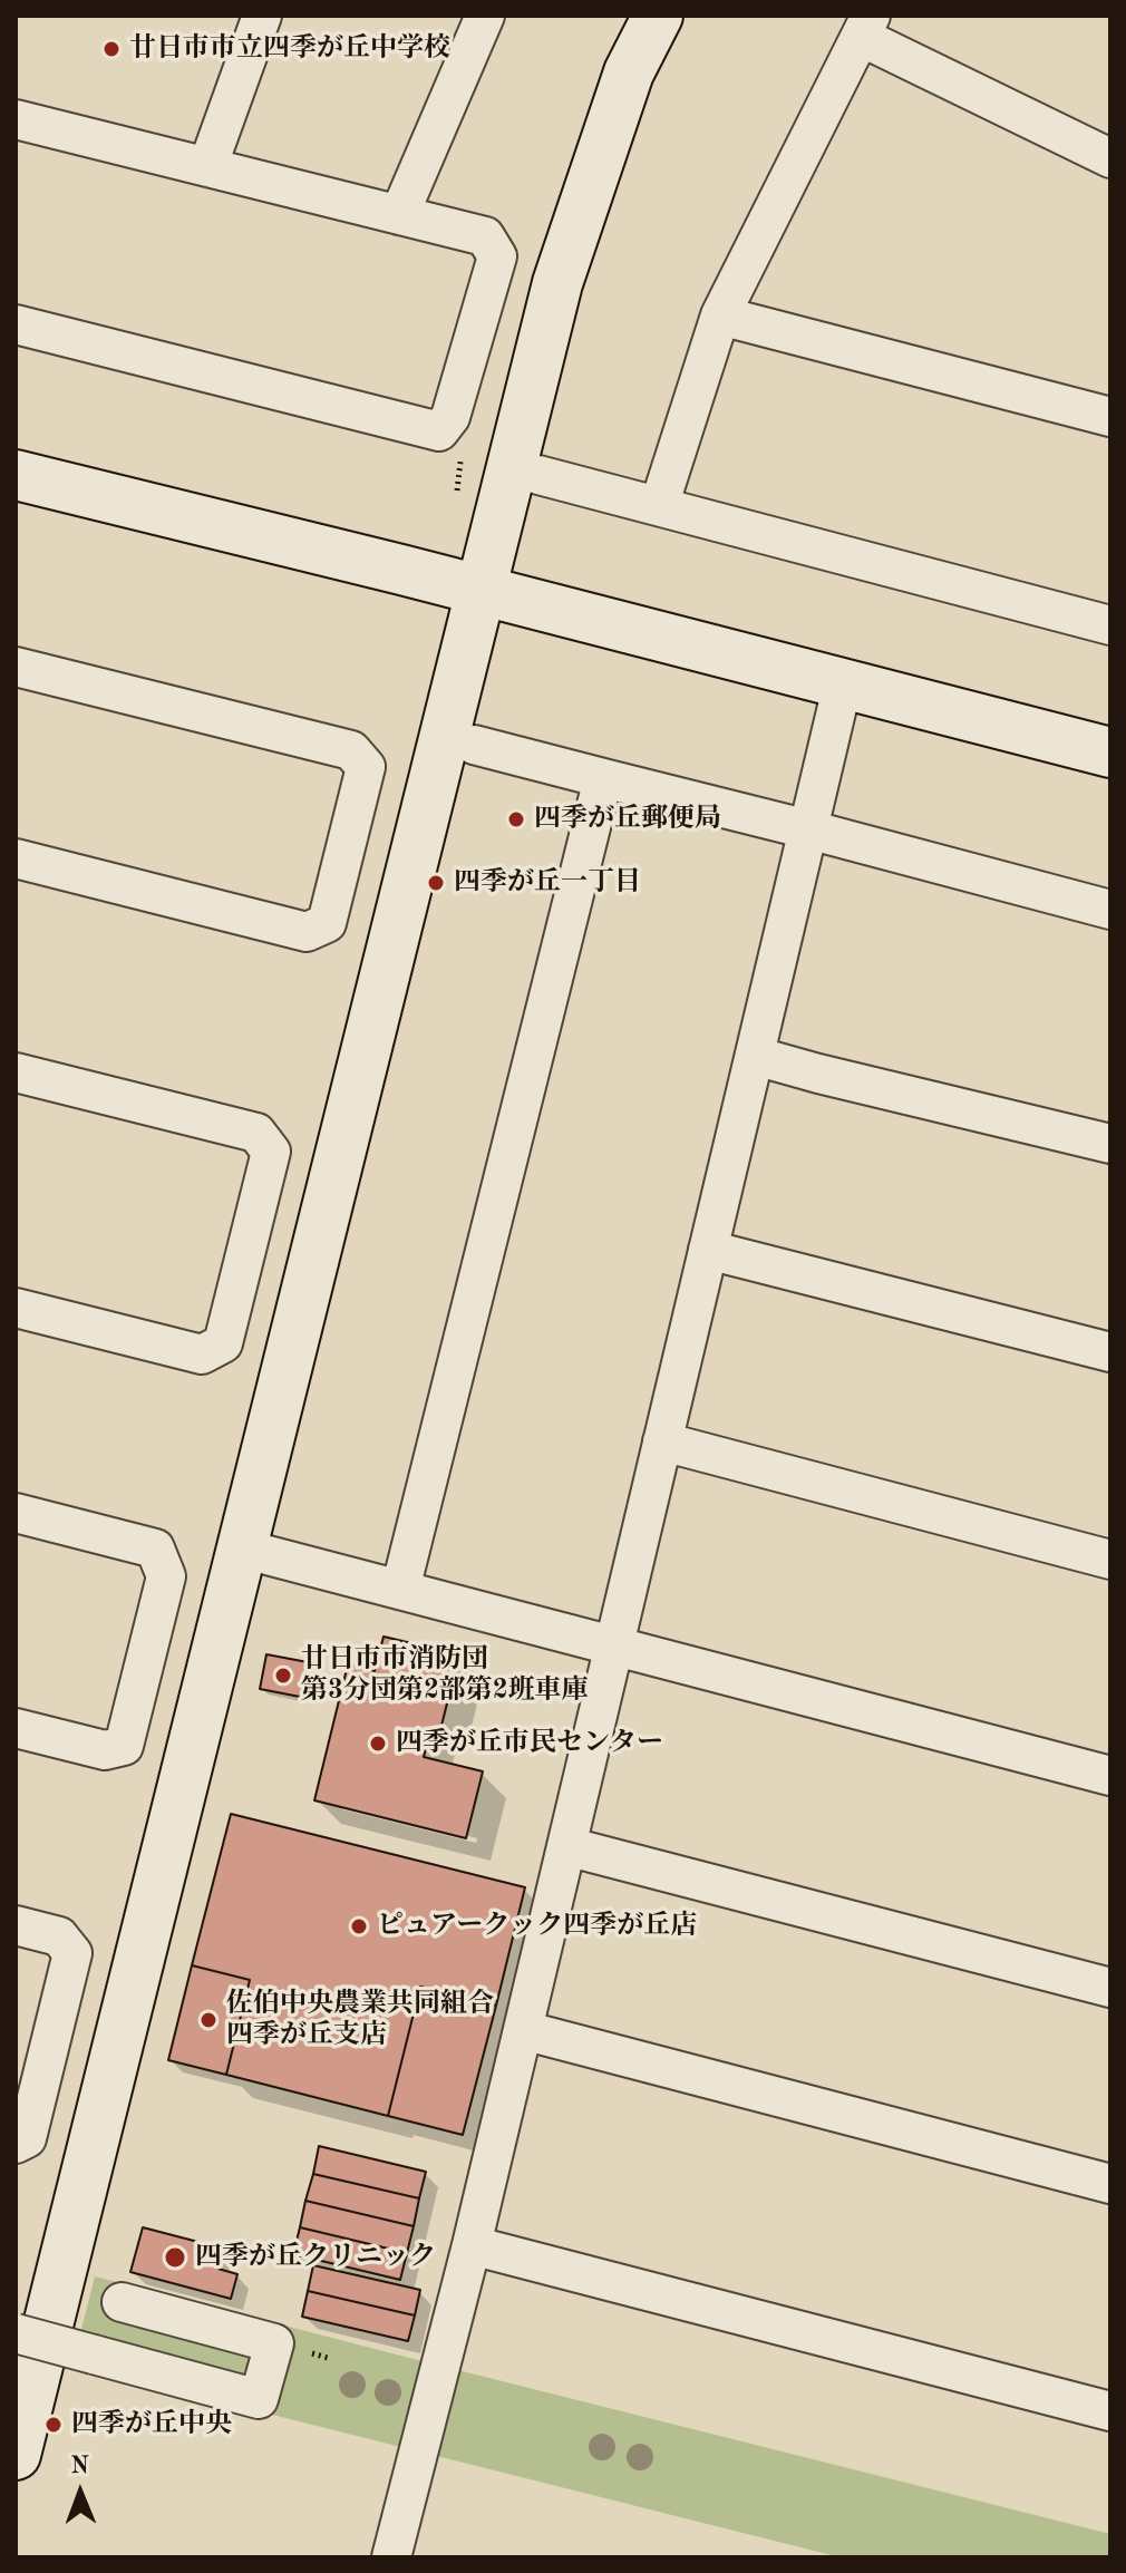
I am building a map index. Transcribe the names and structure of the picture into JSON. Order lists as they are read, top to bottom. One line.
{"places":["廿日市市立四季が丘中学校","四季が丘郵便局","四季が丘一丁目","廿日市市消防団 第3分団第2部第2班車庫","四季が丘市民センター","ピュアークック四季が丘店","佐伯中央農業共同組合 四季が丘支店","四季が丘クリニック","四季が丘中央"],"north":"top"}
